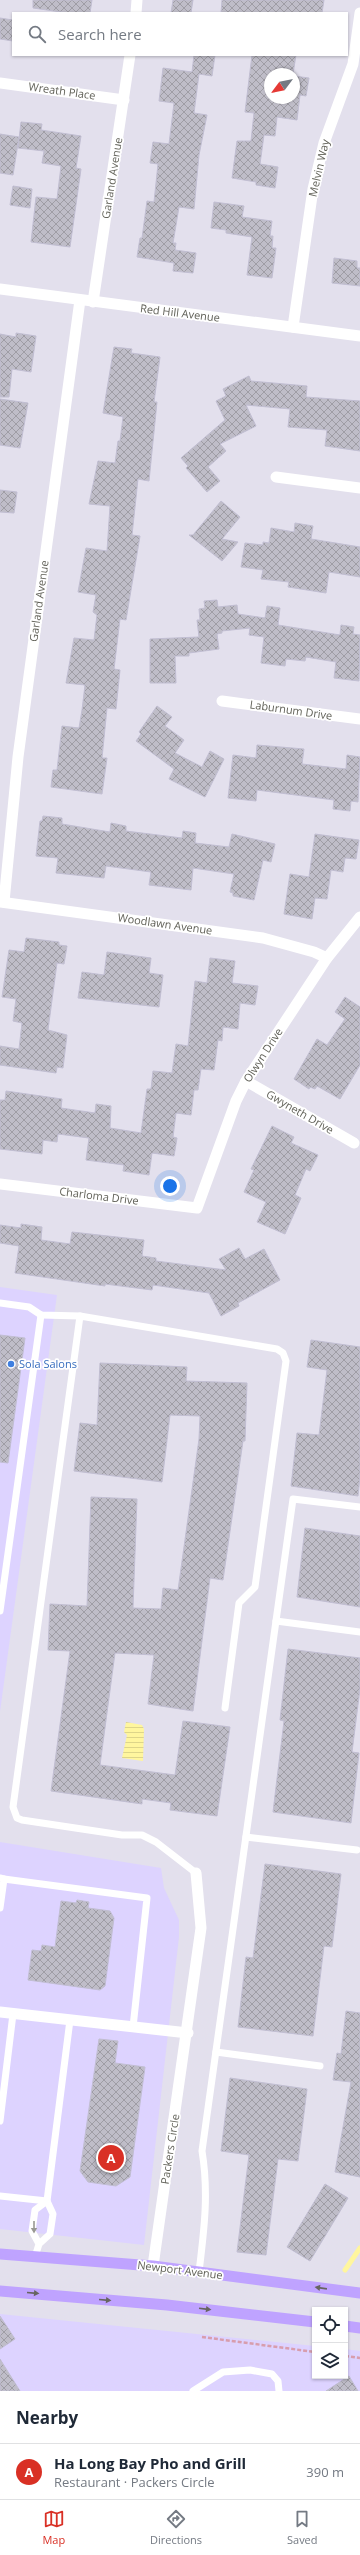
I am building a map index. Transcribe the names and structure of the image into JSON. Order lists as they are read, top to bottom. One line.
{"streets":{"main road":["Newport Avenue"],"street":["Wreath Place","Melvin Way","Garland Avenue","Red Hill Avenue","Laburnum Drive","Woodlawn Avenue","Olwyn Drive","Gwyneth Drive","Charloma Drive","Packers Circle"]},"crossings":[["Wreath Place","Garland Avenue"],["Melvin Way","Red Hill Avenue"],["Garland Avenue","Red Hill Avenue"],["Garland Avenue","Woodlawn Avenue"],["Woodlawn Avenue","Olwyn Drive"],["Olwyn Drive","Gwyneth Drive"],["Olwyn Drive","Charloma Drive"],["Packers Circle","Newport Avenue"]],"places":["Sola Salons"],"north":"bottom left","page":{"search":"Search here","pins":"A","heading":"Nearby","list":[{"mark":"A","name":"Ha Long Bay Pho and Grill","note":"Restaurant · Packers Circle","value":"390 m"}],"nav":["Map","Directions","Saved"]}}
